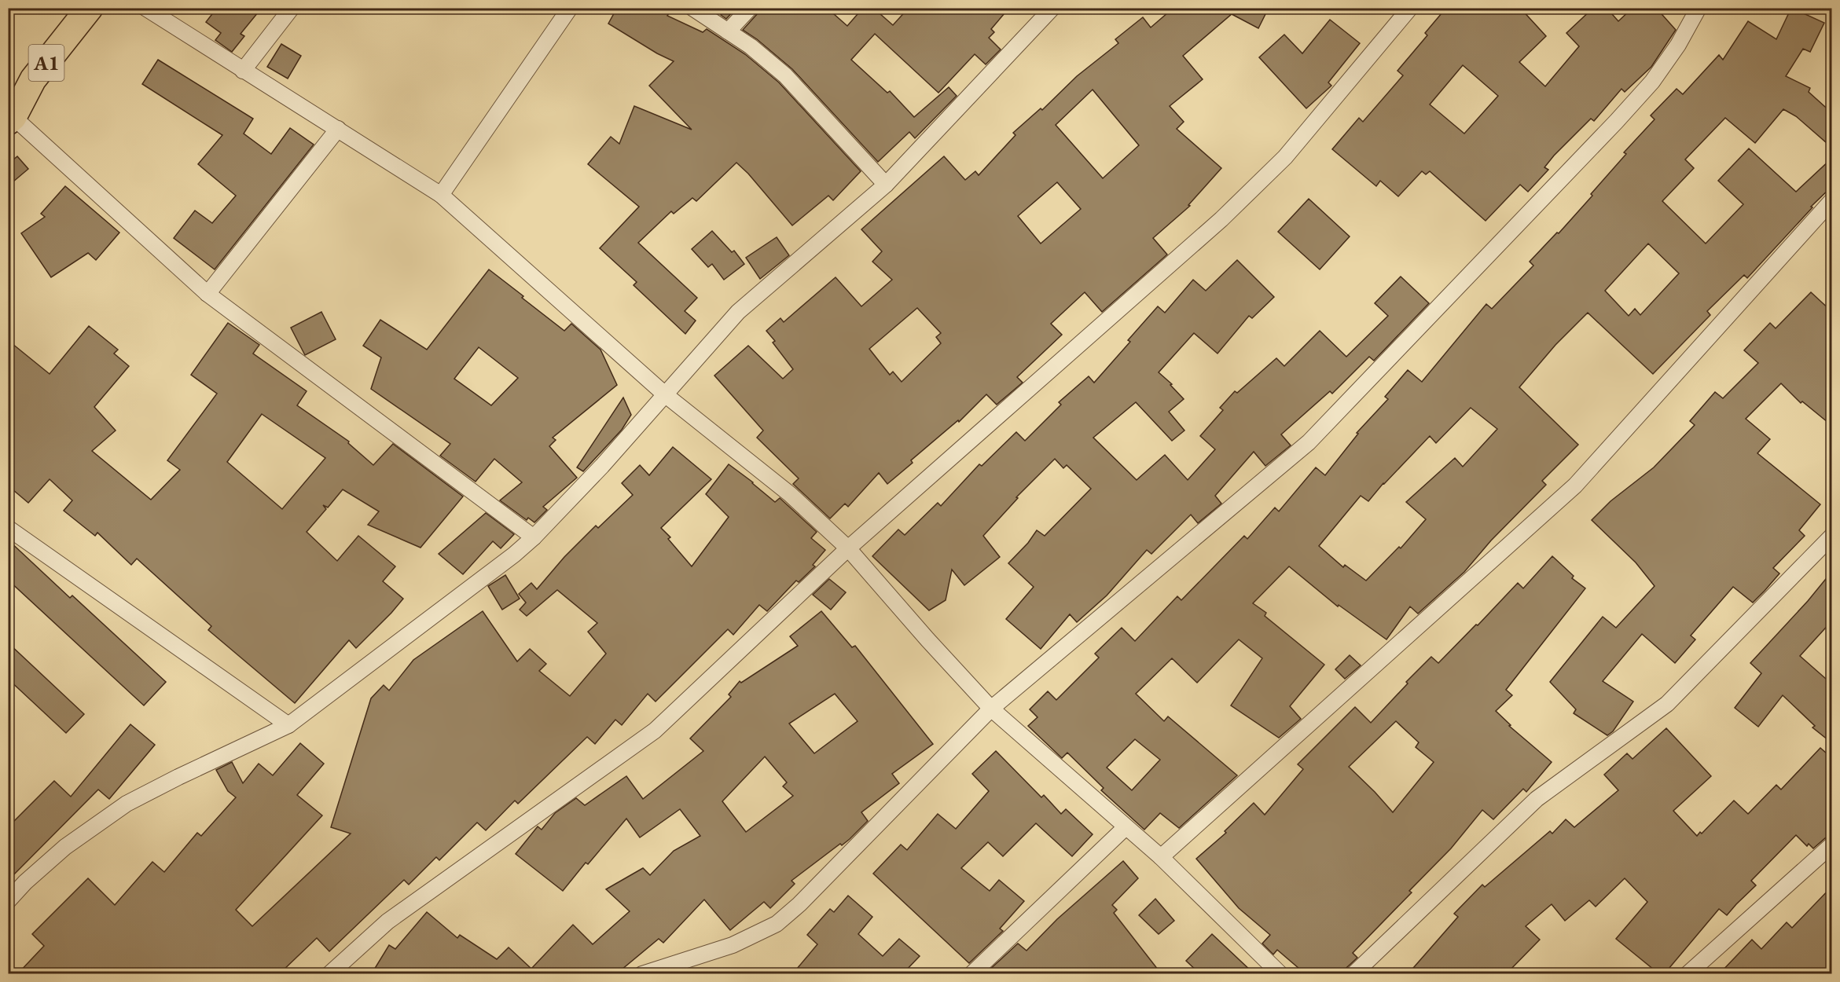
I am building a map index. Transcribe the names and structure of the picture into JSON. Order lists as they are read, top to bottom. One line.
{"streets":{"highway":["A1"]}}
